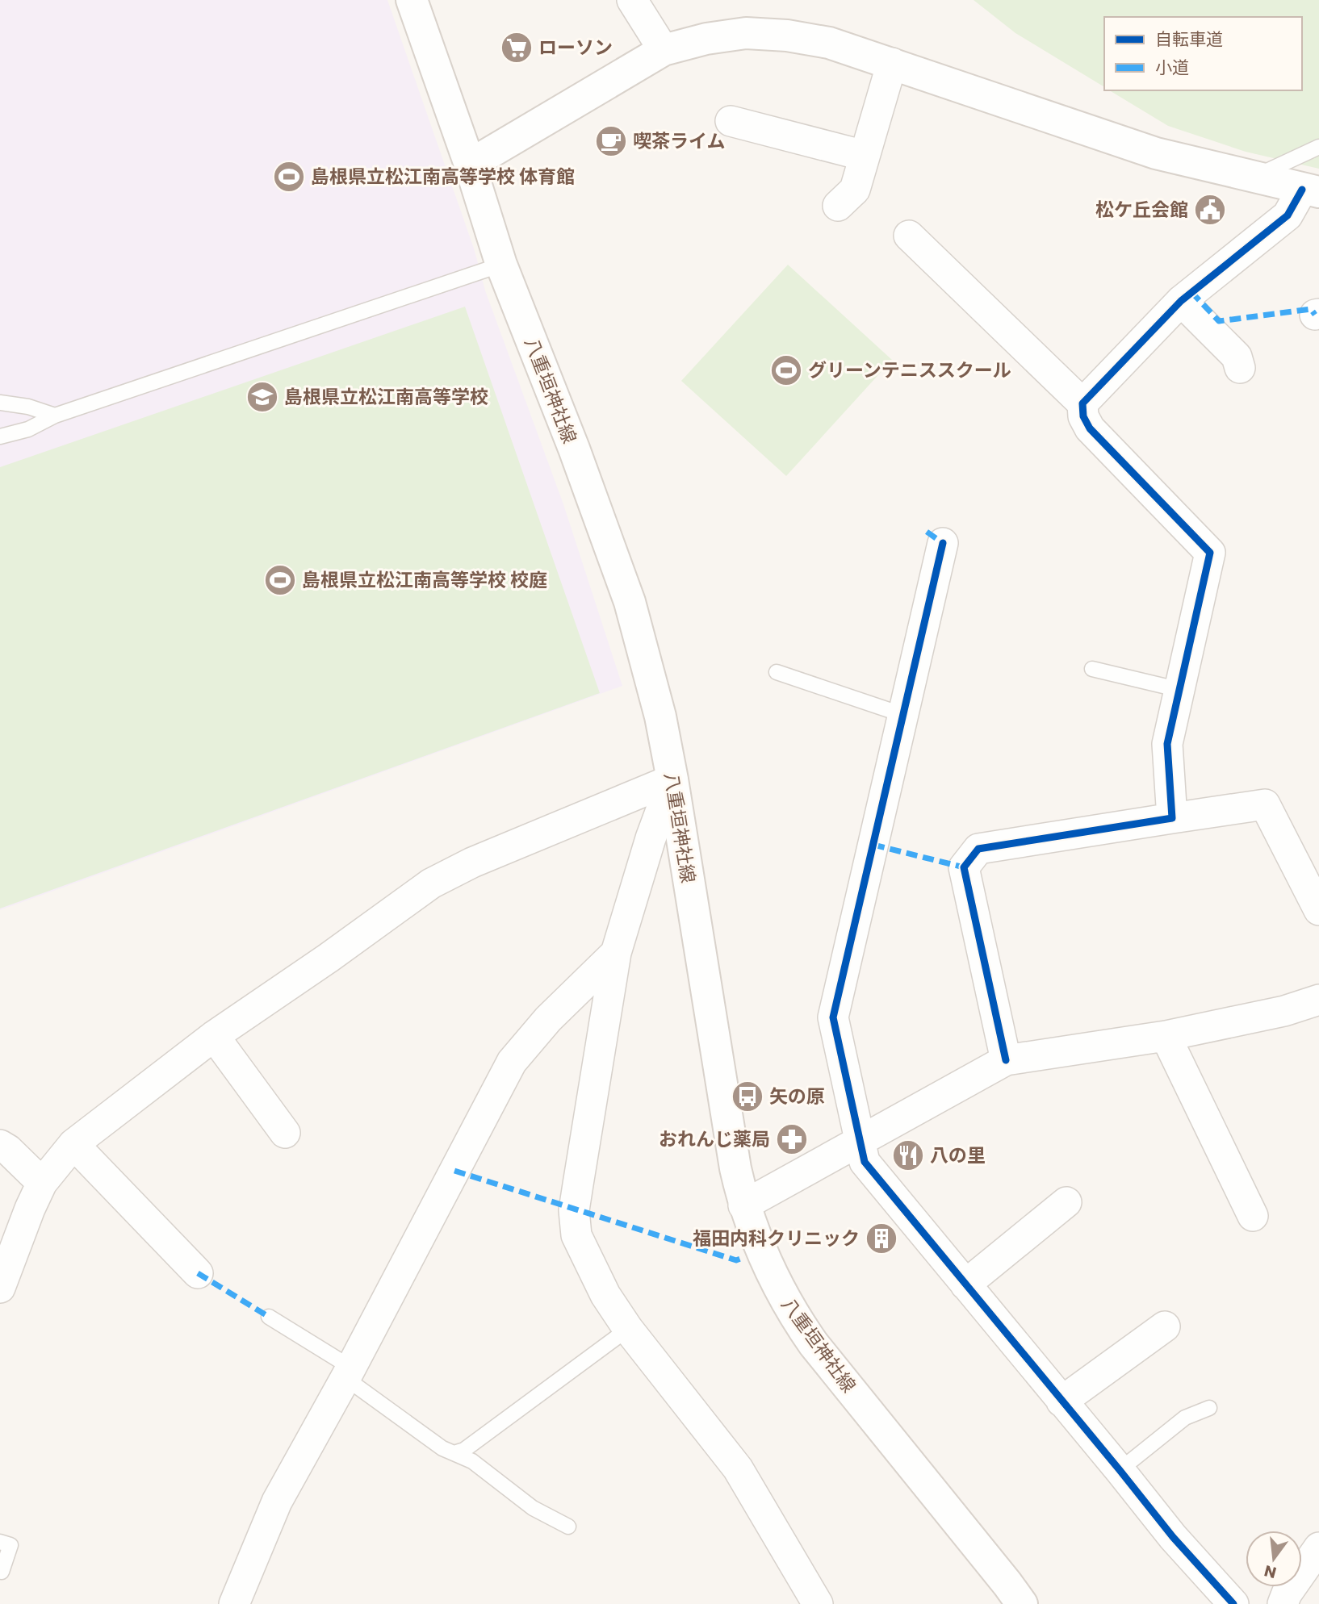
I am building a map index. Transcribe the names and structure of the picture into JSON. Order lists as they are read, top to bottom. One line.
{"streets":{"main road":["八重垣神社線"]},"places":{"supermarket":["ローソン"],"cafe":["喫茶ライム"],"sports":["島根県立松江南高等学校 体育館","グリーンテニススクール","島根県立松江南高等学校 校庭"],"public building":["松ケ丘会館"],"school or university":["島根県立松江南高等学校"],"bus stop":["矢の原"],"pharmacy":["おれんじ薬局"],"restaurant":["八の里"],"building":["福田内科クリニック"]},"legend":["自転車道","小道"],"north":"bottom"}
